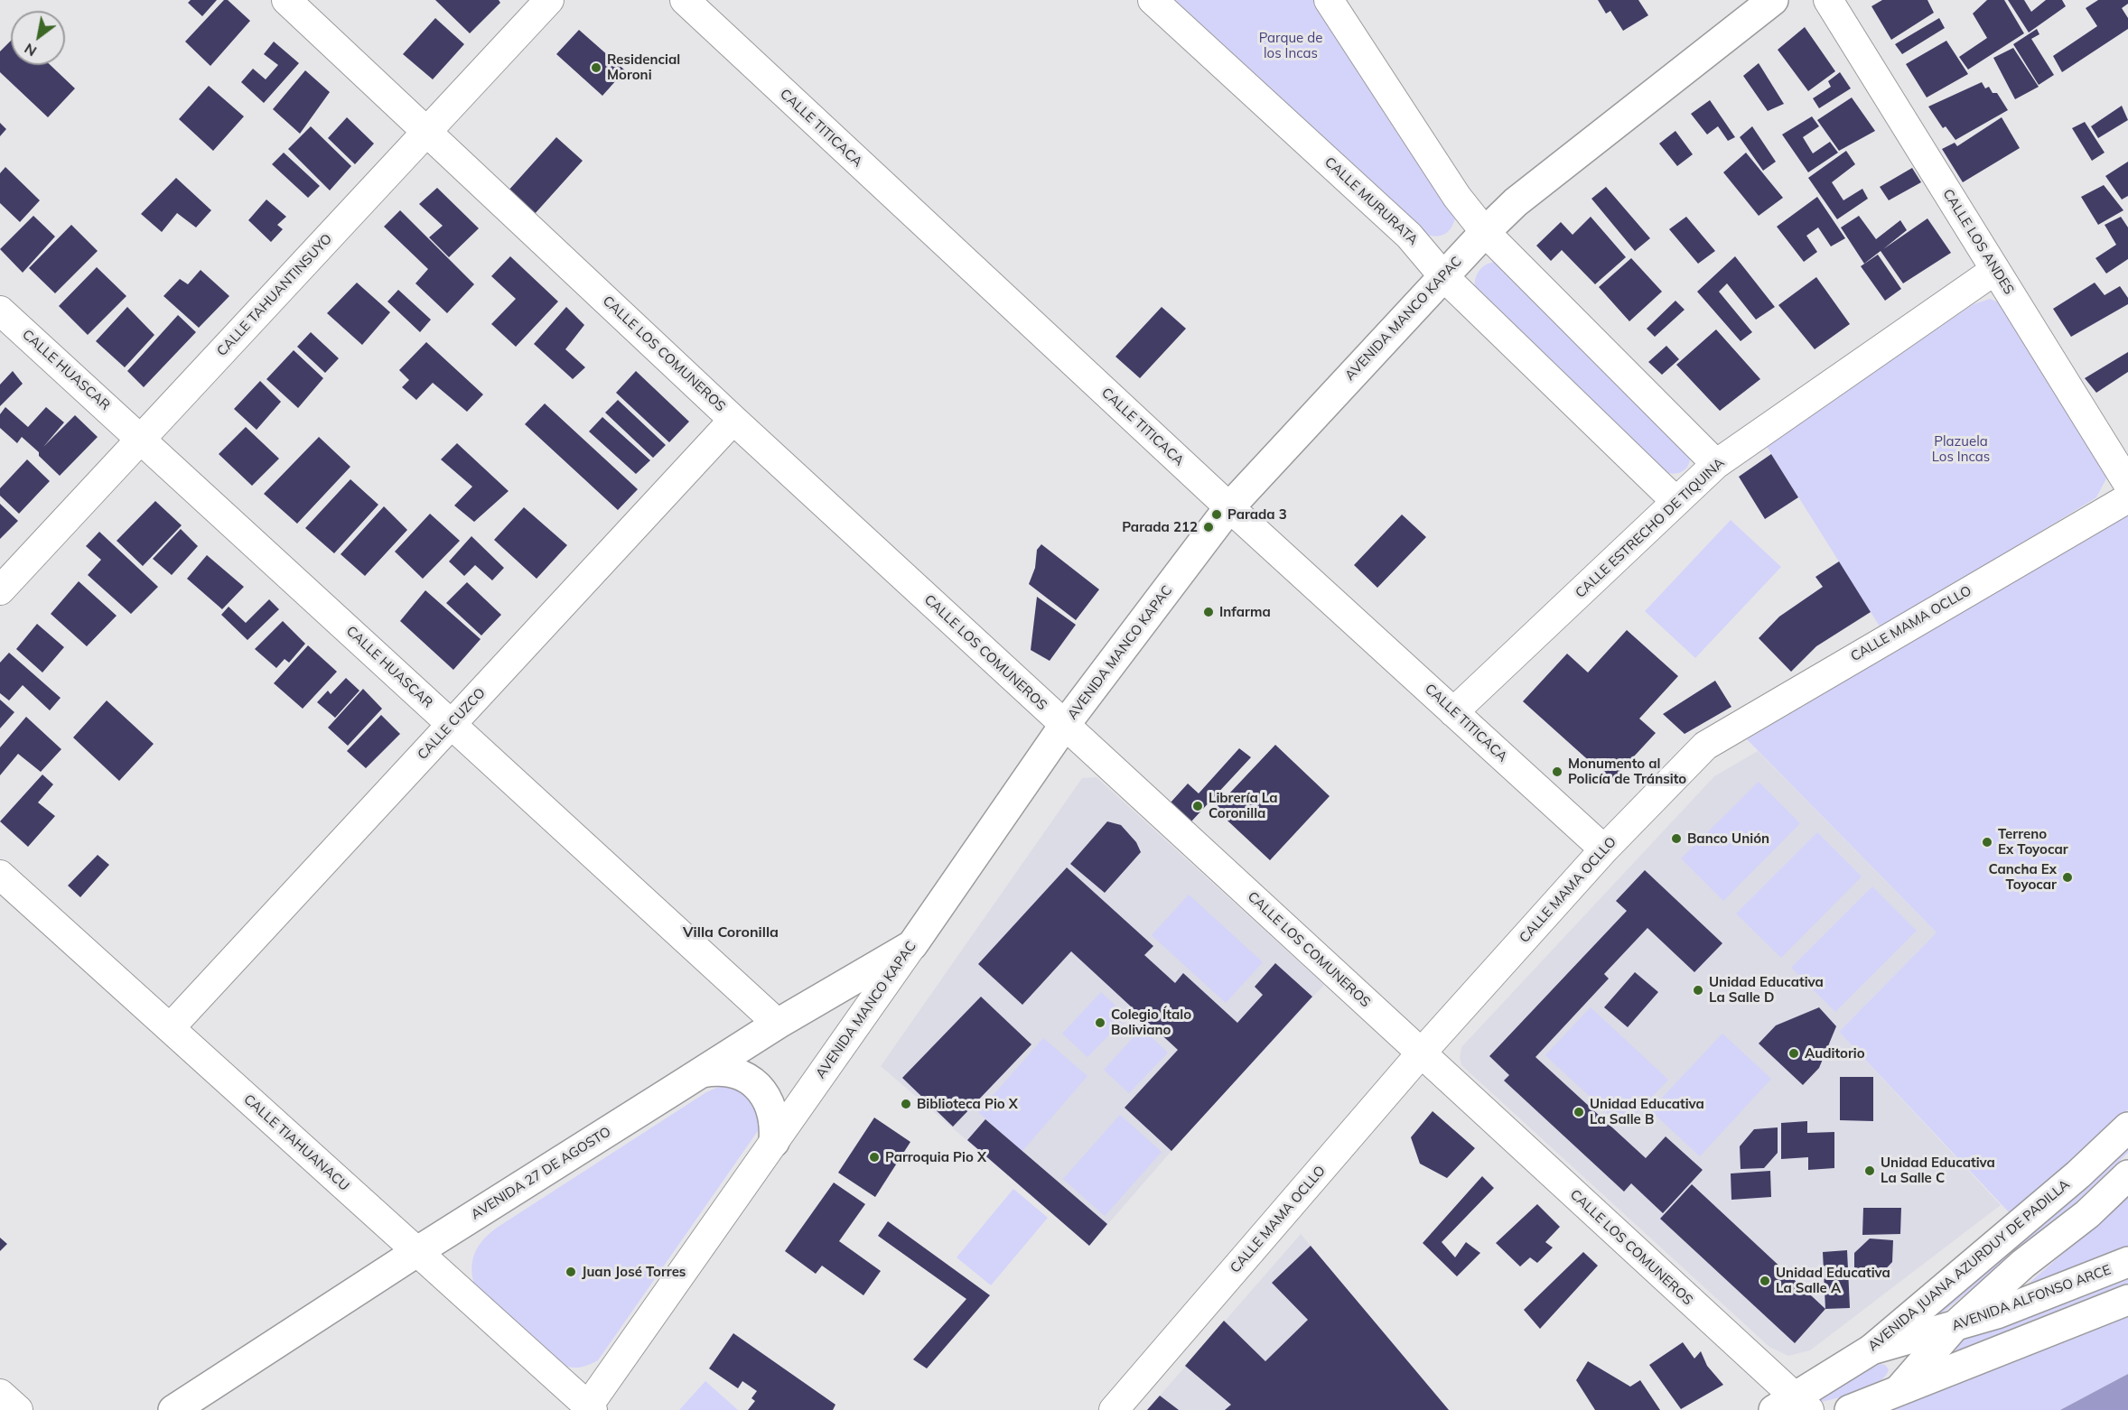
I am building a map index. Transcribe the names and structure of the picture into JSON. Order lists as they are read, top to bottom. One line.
{"streets":{"street":["CALLE TITICACA","CALLE MURURATA","CALLE LOS ANDES","CALLE TAHUANTINSUYO","AVENIDA MANCO KAPAC","CALLE LOS COMUNEROS","CALLE HUASCAR","CALLE ESTRECHO DE TIQUINA","CALLE MAMA OCLLO","CALLE CUZCO","CALLE TIAHUANACU","AVENIDA 27 DE AGOSTO","AVENIDA JUANA AZURDUY DE PADILLA","AVENIDA ALFONSO ARCE"]},"crossings":[["CALLE TITICACA","AVENIDA MANCO KAPAC"],["CALLE TITICACA","CALLE ESTRECHO DE TIQUINA"],["CALLE TITICACA","CALLE MAMA OCLLO"],["CALLE MURURATA","AVENIDA MANCO KAPAC"],["CALLE MURURATA","CALLE ESTRECHO DE TIQUINA"],["CALLE LOS ANDES","CALLE ESTRECHO DE TIQUINA"],["CALLE TAHUANTINSUYO","CALLE LOS COMUNEROS"],["CALLE TAHUANTINSUYO","CALLE HUASCAR"],["AVENIDA MANCO KAPAC","CALLE LOS COMUNEROS"],["AVENIDA MANCO KAPAC","CALLE TIAHUANACU"],["AVENIDA MANCO KAPAC","AVENIDA 27 DE AGOSTO"],["CALLE LOS COMUNEROS","CALLE MAMA OCLLO"],["CALLE LOS COMUNEROS","CALLE CUZCO"],["CALLE LOS COMUNEROS","AVENIDA JUANA AZURDUY DE PADILLA"],["CALLE HUASCAR","CALLE CUZCO"],["CALLE HUASCAR","AVENIDA 27 DE AGOSTO"],["CALLE CUZCO","CALLE TIAHUANACU"],["CALLE TIAHUANACU","AVENIDA 27 DE AGOSTO"],["AVENIDA JUANA AZURDUY DE PADILLA","AVENIDA ALFONSO ARCE"]],"districts":["Villa Coronilla"],"parks":["Parque de los Incas","Plazuela Los Incas"],"places":["Residencial Moroni","Parada 3","Parada 212","Infarma","Monumento al Policía de Tránsito","Librería La Coronilla","Banco Unión","Terreno Ex Toyocar","Cancha Ex Toyocar","Unidad Educativa La Salle D","Colegio Ítalo Boliviano","Auditorio","Biblioteca Pio X","Unidad Educativa La Salle B","Parroquia Pio X","Unidad Educativa La Salle C","Juan José Torres","Unidad Educativa La Salle A"],"north":"bottom left"}
